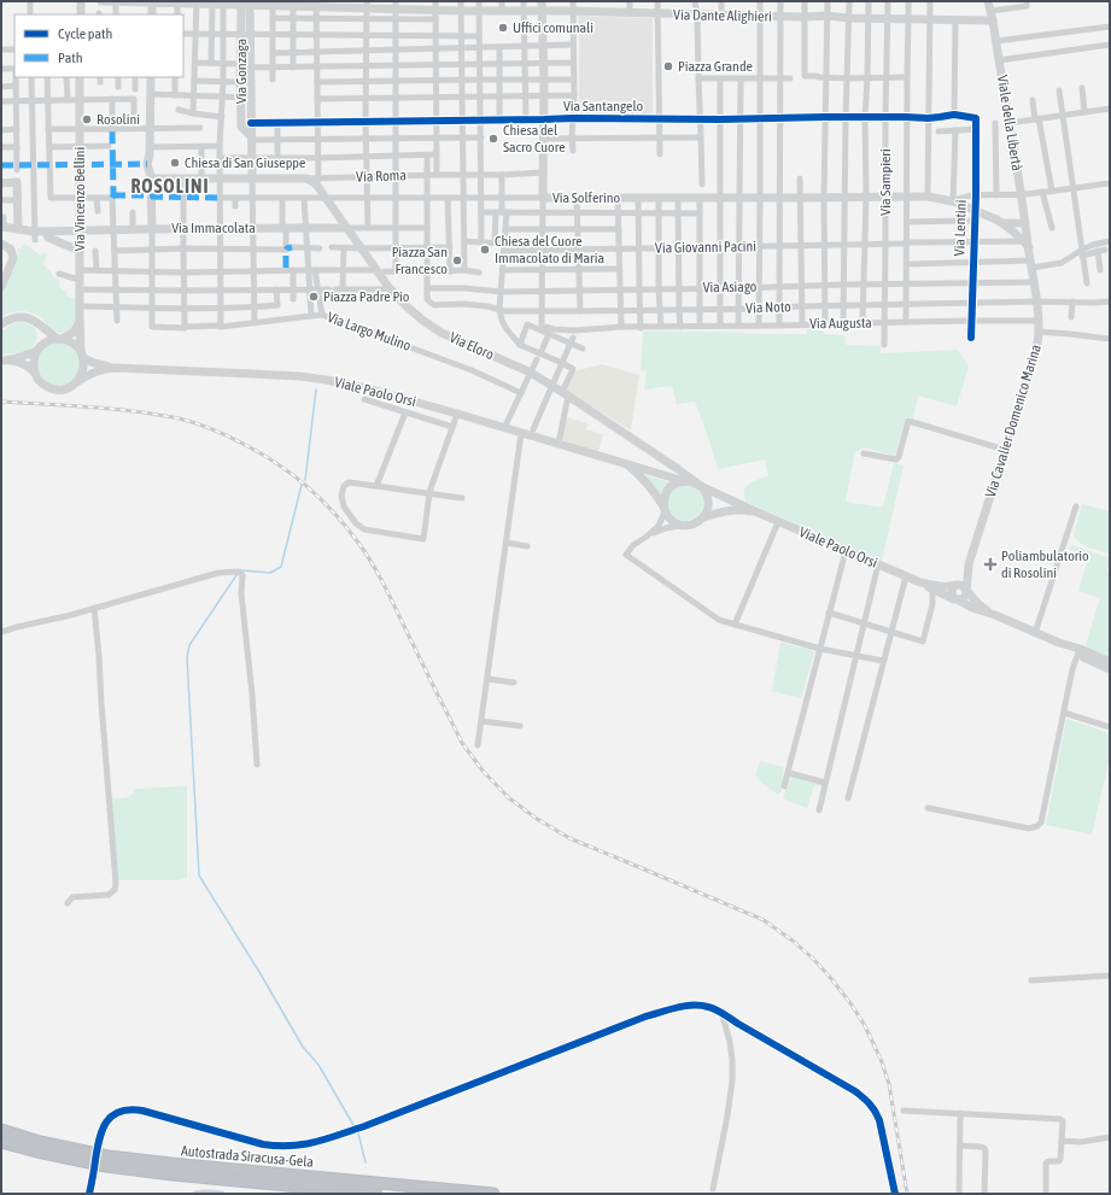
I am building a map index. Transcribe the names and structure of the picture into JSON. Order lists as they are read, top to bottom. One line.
{"streets":{"highway":["Autostrada Siracusa-Gela"],"street":["Via Dante Alighieri","Via Gonzaga","Via Santangelo","Viale della Libertà","Via Roma","Via Sampieri","Via Solferino","Via Vincenzo Bellini","Via Immacolata","Via Lentini","Via Giovanni Pacini","Via Asiago","Via Noto","Via Augusta","Via Largo Mulino","Via Eloro","Viale Paolo Orsi","Via Cavalier Domenico Marina"]},"crossings":[["Via Dante Alighieri","Via Gonzaga"],["Via Dante Alighieri","Viale della Libertà"],["Via Dante Alighieri","Via Sampieri"],["Via Gonzaga","Via Santangelo"],["Via Gonzaga","Via Eloro"],["Via Santangelo","Via Sampieri"],["Via Santangelo","Via Lentini"],["Viale della Libertà","Via Solferino"],["Viale della Libertà","Via Giovanni Pacini"],["Viale della Libertà","Via Cavalier Domenico Marina"],["Via Roma","Via Eloro"],["Via Sampieri","Via Solferino"],["Via Sampieri","Via Giovanni Pacini"],["Via Sampieri","Via Asiago"],["Via Sampieri","Via Noto"],["Via Sampieri","Via Augusta"],["Via Solferino","Via Lentini"],["Via Solferino","Via Giovanni Pacini"],["Via Solferino","Via Eloro"],["Via Solferino","Via Cavalier Domenico Marina"],["Via Vincenzo Bellini","Via Immacolata"],["Via Immacolata","Via Eloro"],["Via Lentini","Via Giovanni Pacini"],["Via Lentini","Via Asiago"],["Via Lentini","Via Noto"],["Via Lentini","Via Augusta"],["Via Giovanni Pacini","Via Cavalier Domenico Marina"],["Via Asiago","Via Noto"],["Via Asiago","Via Cavalier Domenico Marina"],["Via Noto","Via Augusta"],["Via Noto","Via Cavalier Domenico Marina"],["Via Augusta","Via Cavalier Domenico Marina"],["Via Eloro","Viale Paolo Orsi"]],"districts":["ROSOLINI"],"places":{"other":["Uffici comunali","Piazza Grande","Rosolini","Chiesa del Sacro Cuore","Chiesa di San Giuseppe","Chiesa del Cuore Immacolato di Maria","Piazza San Francesco","Piazza Padre Pio"],"health":["Poliambulatorio di Rosolini"]},"legend":["Cycle path","Path"]}
